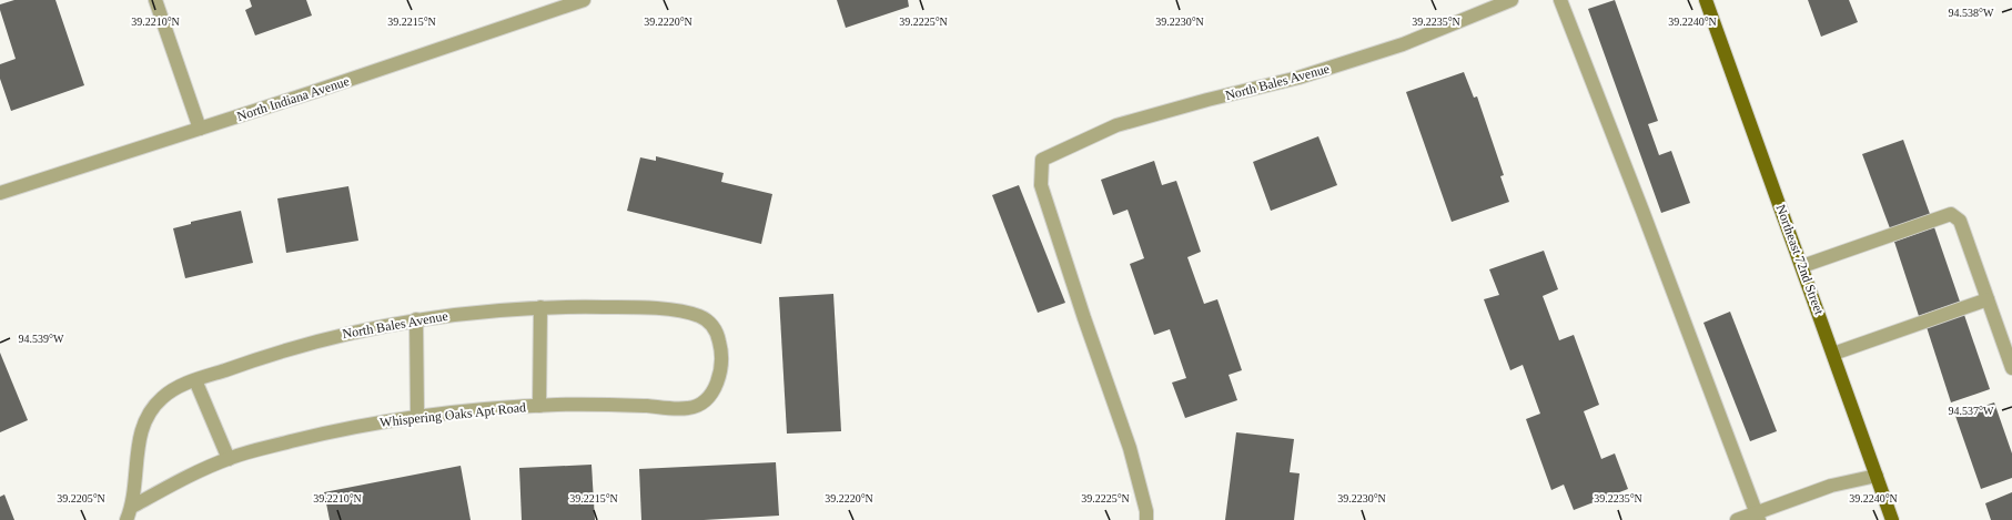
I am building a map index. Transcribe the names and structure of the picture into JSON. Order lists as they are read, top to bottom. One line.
{"streets":{"main road":["Northeast 72nd Street"],"street":["North Bales Avenue","North Indiana Avenue","Whispering Oaks Apt Road"]},"crossings":[["North Bales Avenue","Whispering Oaks Apt Road"]],"coordinates":["94.538°W","39.2210°N","39.2215°N","39.2220°N","39.2225°N","39.2230°N","39.2235°N","39.2240°N","94.539°W","94.537°W","39.2205°N"]}
